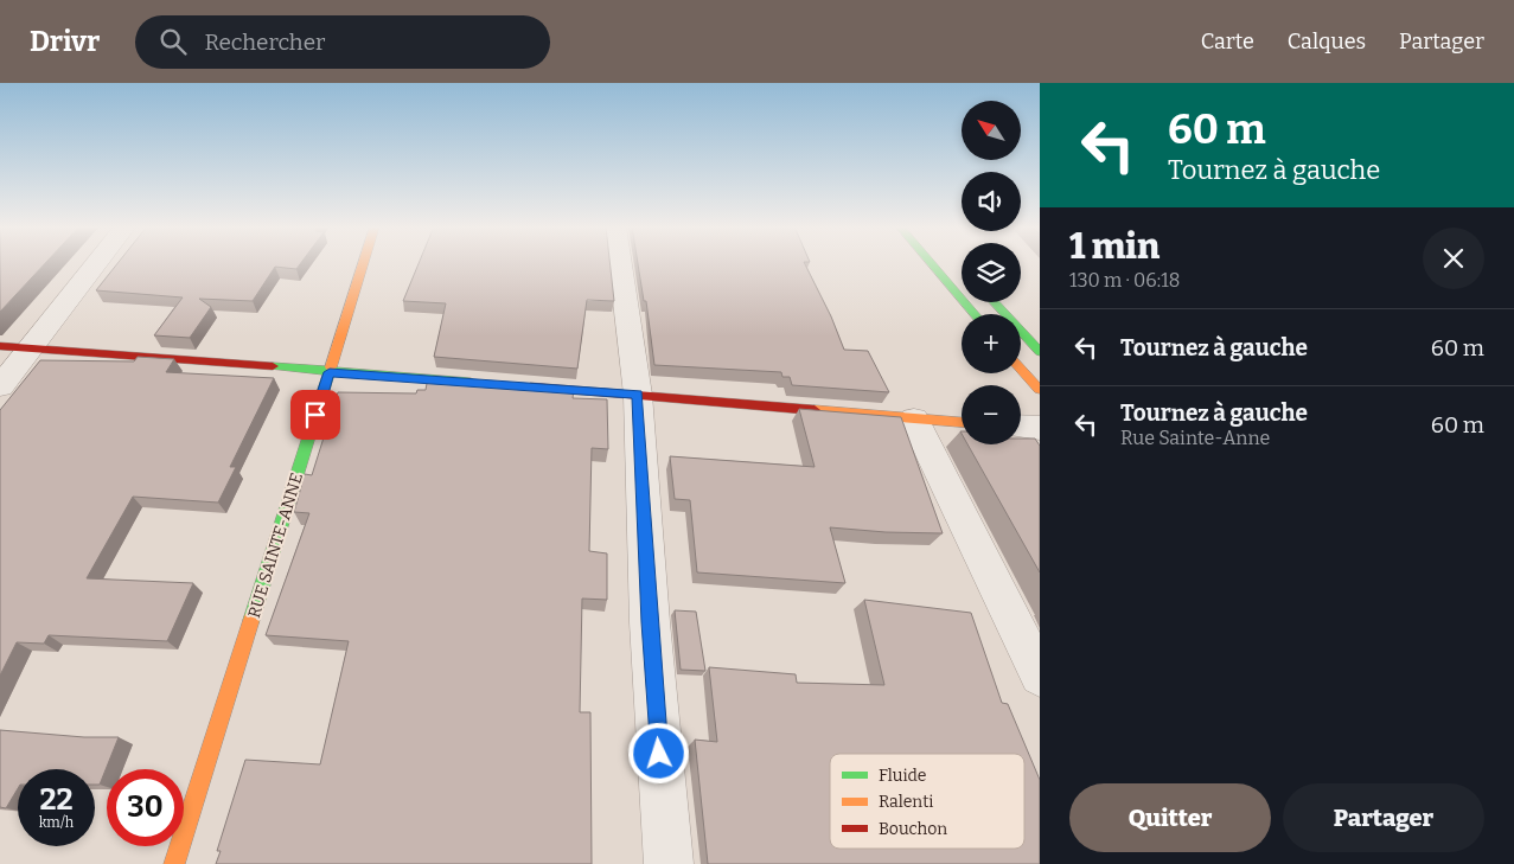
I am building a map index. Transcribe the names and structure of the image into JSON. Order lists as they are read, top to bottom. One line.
{"streets":{"street":["RUE SAINTE-ANNE"]},"legend":["Fluide","Ralenti","Bouchon"],"north":"top left","page":{"header":"Drivr","search":"Rechercher","nav":["Carte","Calques","Partager"],"turn":["60 m","Tournez à gauche"],"map_buttons":["+","−"],"heading":["1 min","130 m · 06:18"],"list":[{"name":"Tournez à gauche","value":"60 m"},{"name":"Tournez à gauche","note":"Rue Sainte-Anne","value":"60 m"}],"speed":"22 km/h","limit":"30","buttons":["Quitter","Partager"]}}
